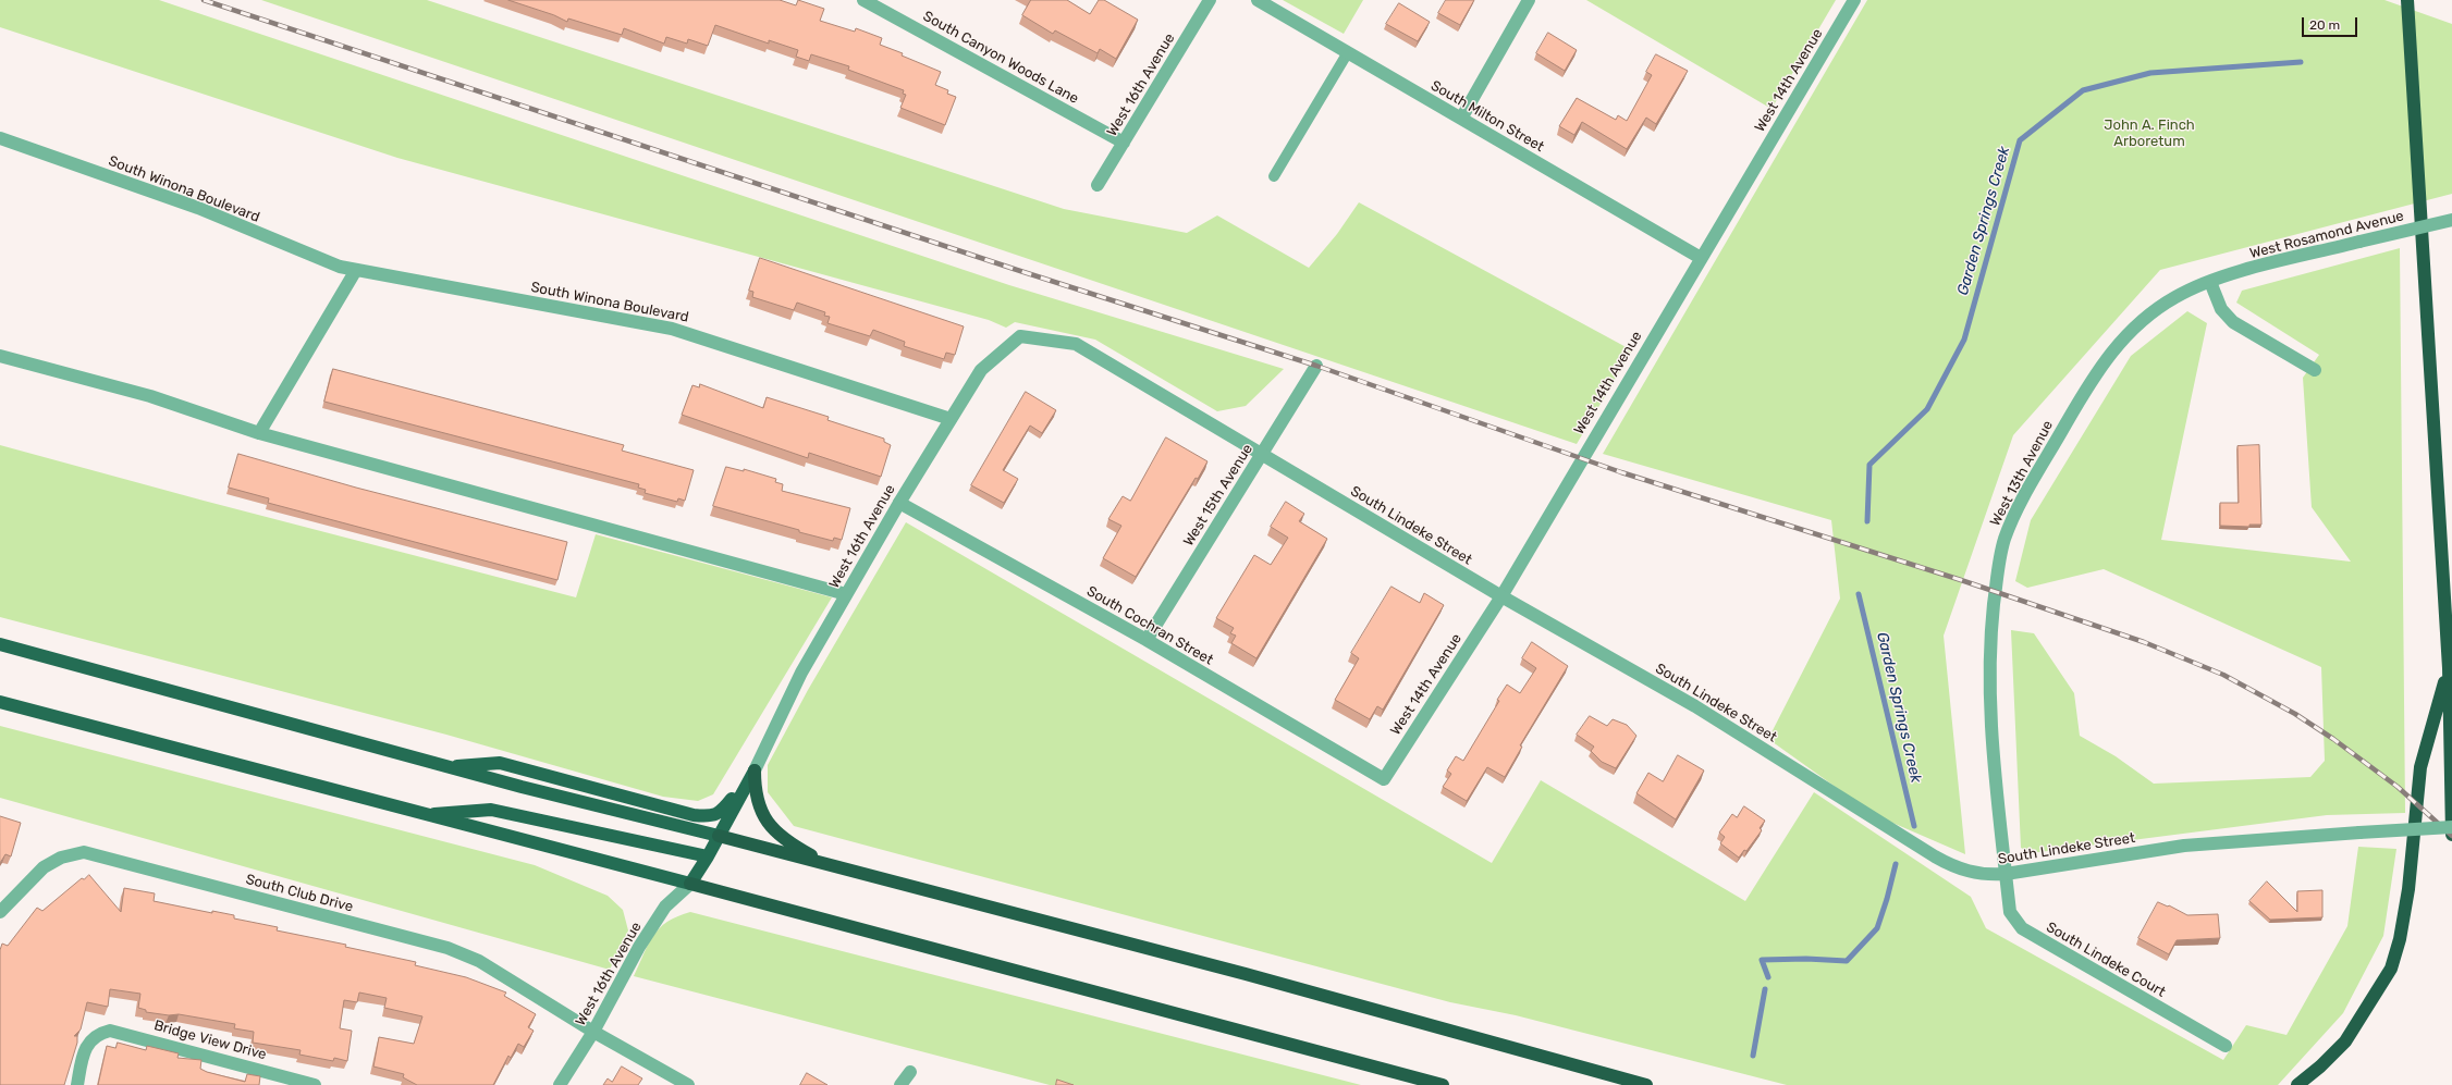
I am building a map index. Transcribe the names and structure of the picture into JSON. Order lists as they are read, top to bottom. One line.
{"streets":{"street":["South Canyon Woods Lane","West 14th Avenue","West 16th Avenue","South Milton Street","South Winona Boulevard","West Rosamond Avenue","West 13th Avenue","West 15th Avenue","South Lindeke Street","South Cochran Street","South Club Drive","South Lindeke Court","Bridge View Drive"]},"crossings":[["South Canyon Woods Lane","West 16th Avenue"],["West 14th Avenue","South Milton Street"],["West 14th Avenue","South Lindeke Street"],["West 14th Avenue","South Cochran Street"],["West 16th Avenue","South Winona Boulevard"],["West 16th Avenue","South Lindeke Street"],["West 16th Avenue","South Cochran Street"],["West 16th Avenue","South Club Drive"],["West Rosamond Avenue","West 13th Avenue"],["West 13th Avenue","South Lindeke Street"],["West 13th Avenue","South Lindeke Court"],["West 15th Avenue","South Lindeke Street"],["West 15th Avenue","South Cochran Street"],["South Lindeke Street","South Lindeke Court"]],"water":["Garden Springs Creek"],"parks":["John A. Finch Arboretum"],"scale_bar":"20 m"}
